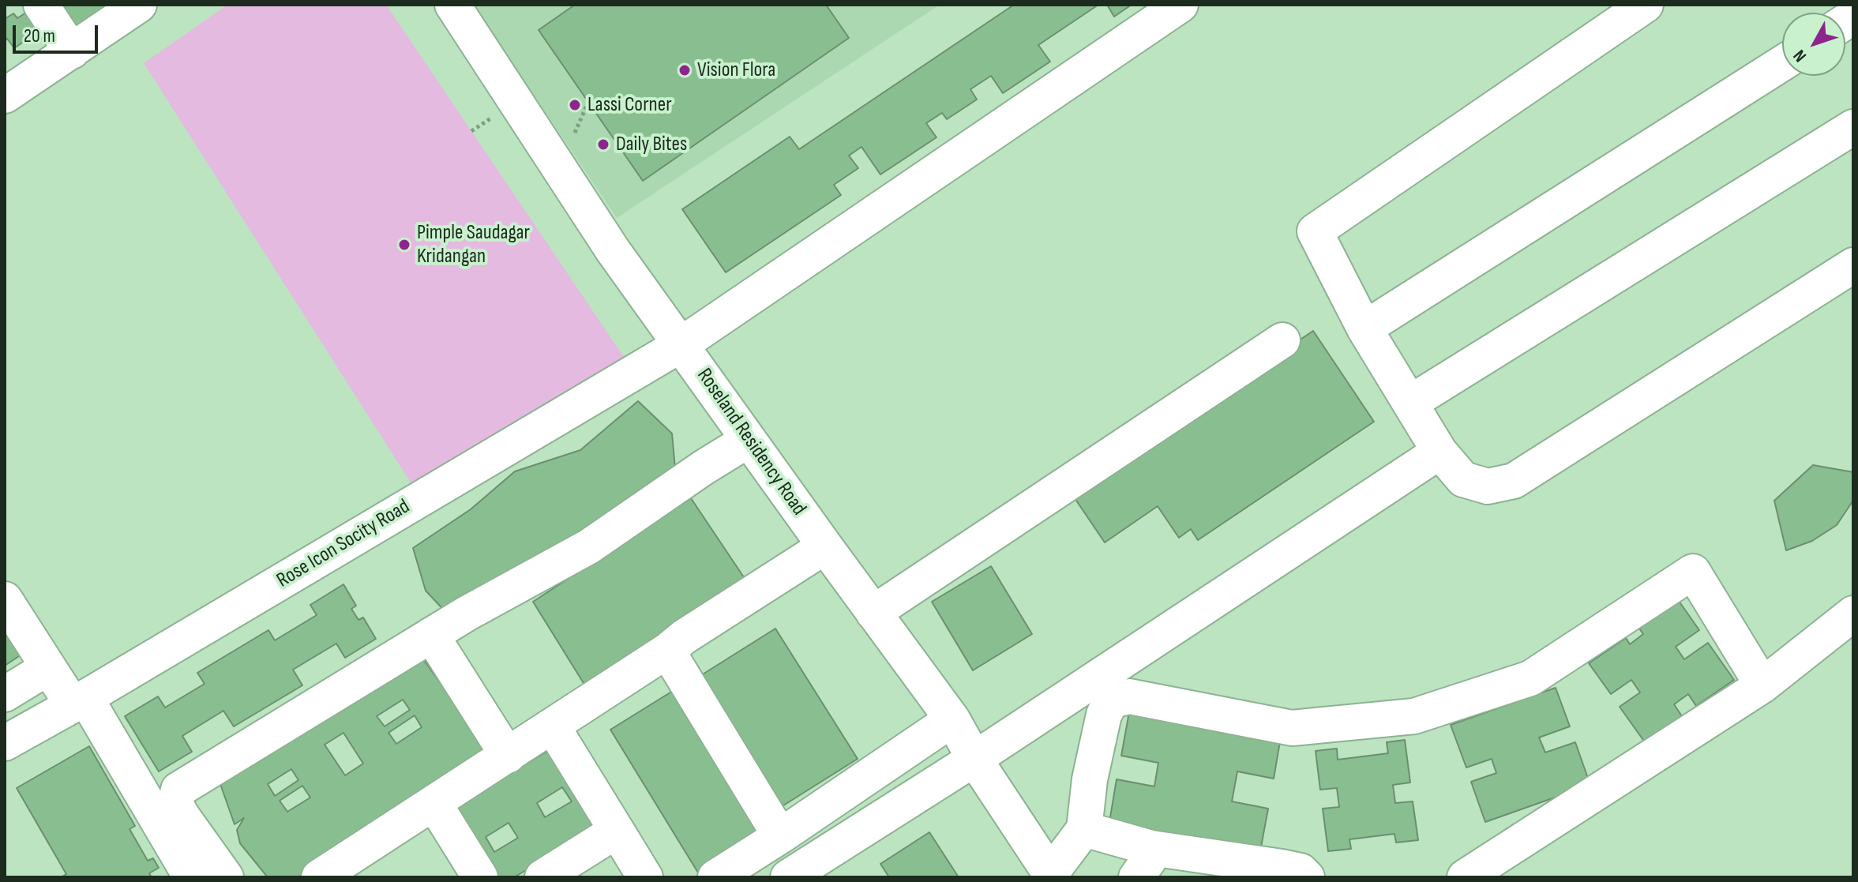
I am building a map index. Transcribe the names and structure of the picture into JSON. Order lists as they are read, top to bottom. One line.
{"streets":{"street":["Roseland Residency Road","Rose Icon Socity Road"]},"crossings":[["Roseland Residency Road","Rose Icon Socity Road"]],"places":["Vision Flora","Lassi Corner","Daily Bites","Pimple Saudagar Kridangan"],"scale_bar":"20 m","north":"bottom left"}
